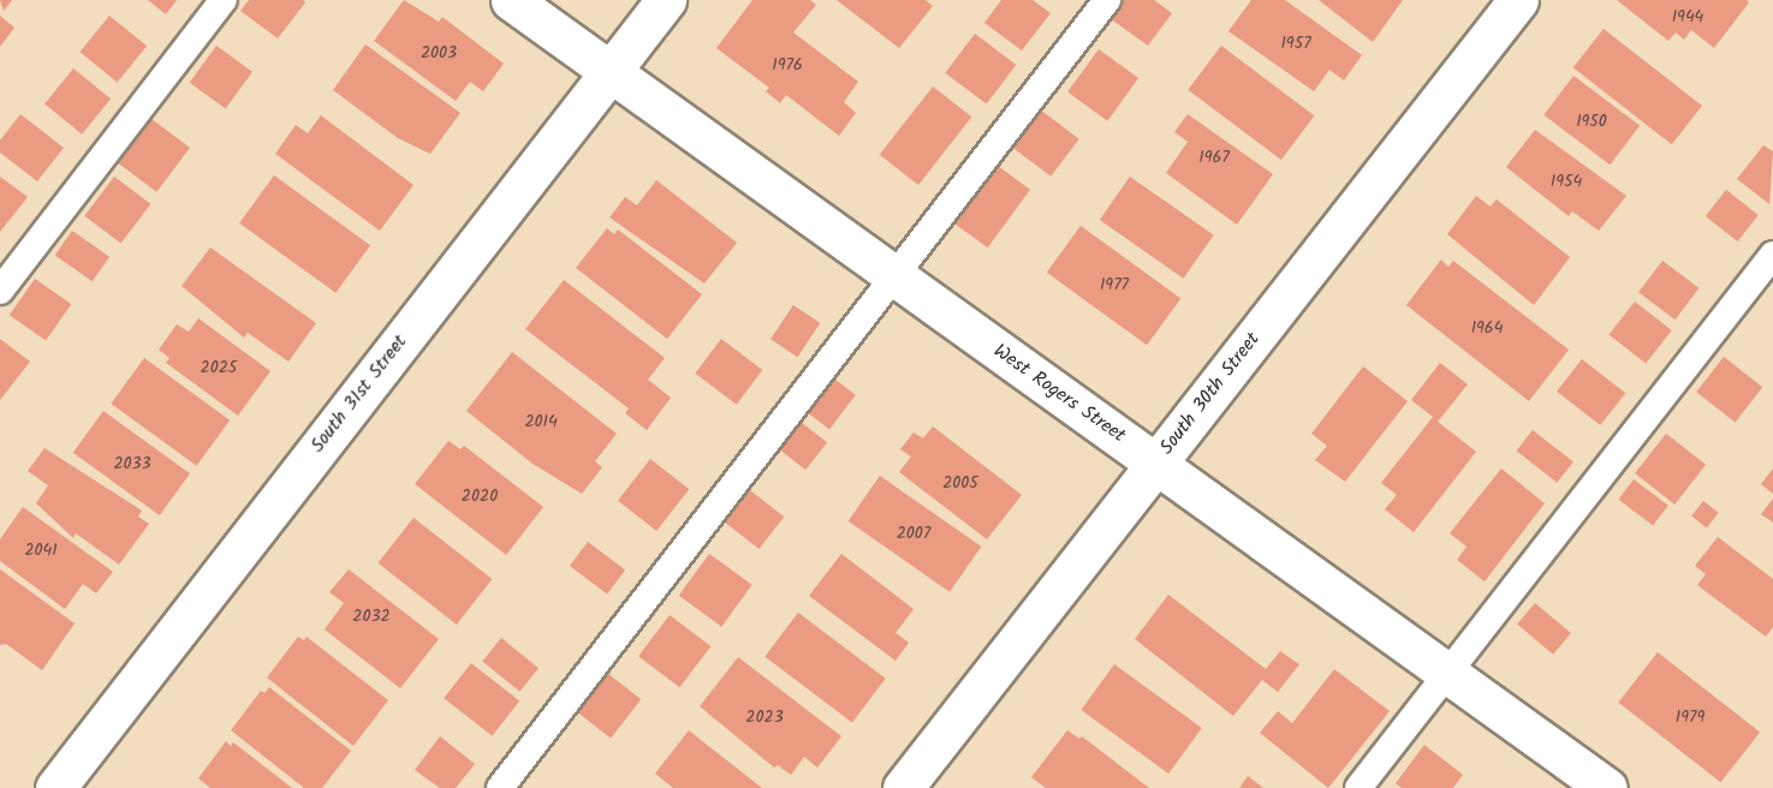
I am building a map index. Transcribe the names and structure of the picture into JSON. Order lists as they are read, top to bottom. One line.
{"streets":{"street":["South 31st Street","West Rogers Street","South 30th Street"]},"crossings":[["South 31st Street","West Rogers Street"],["West Rogers Street","South 30th Street"]],"house_numbers":["1944","1957","2003","1976","1950","1967","1954","1977","1964","2025","2014","2033","2005","2020","2007","2041","2032","2023","1979"]}
